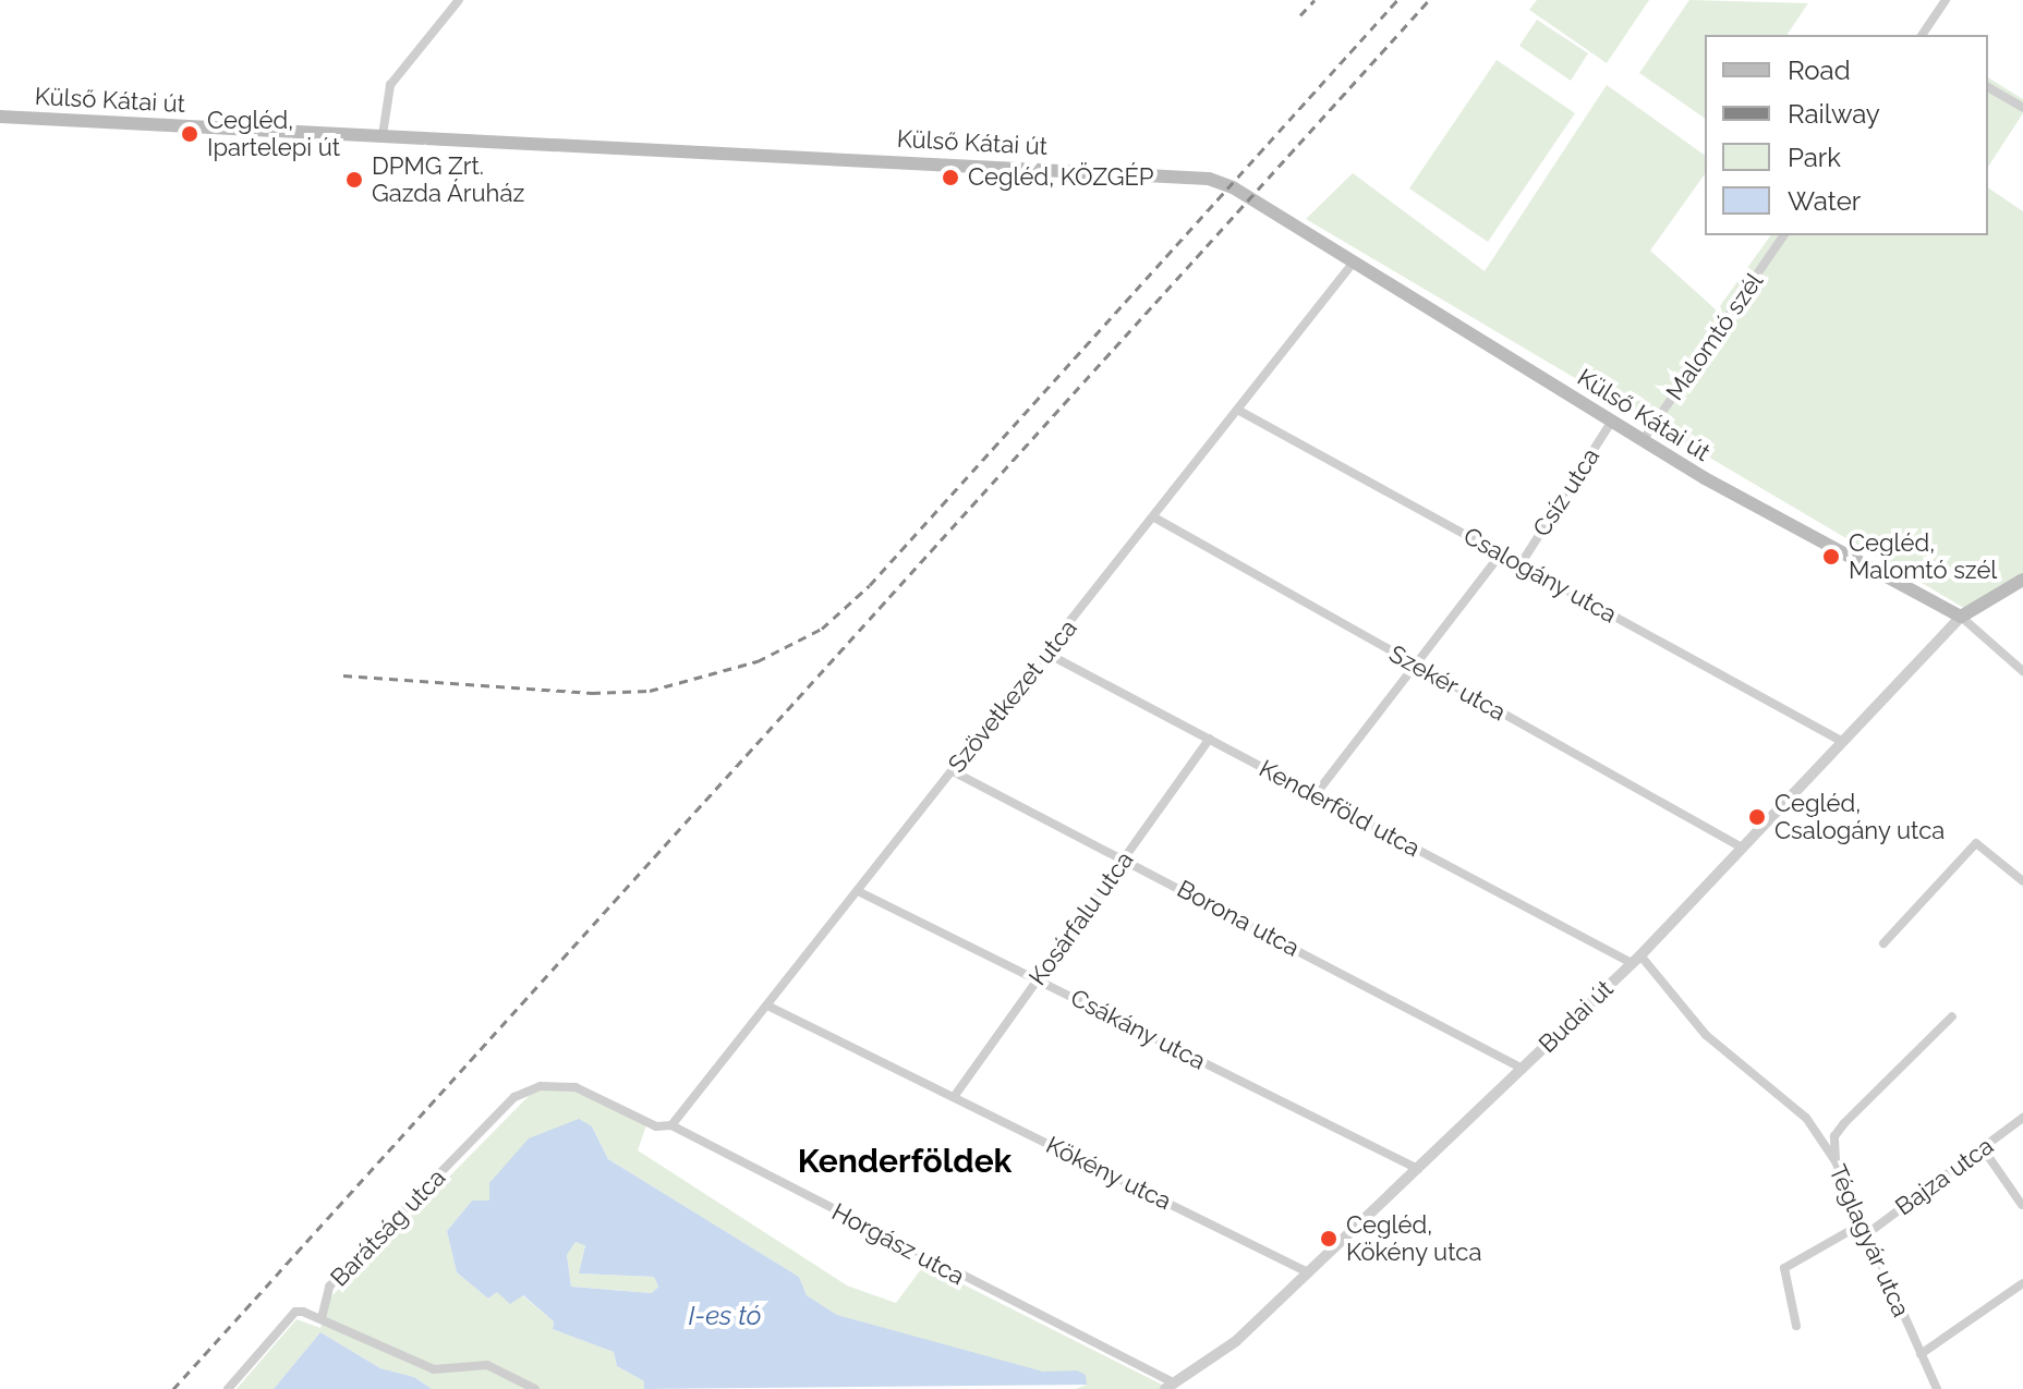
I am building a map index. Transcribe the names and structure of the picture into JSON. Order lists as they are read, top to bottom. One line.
{"streets":{"main road":["Külső Kátai út"],"street":["Malomtó szél","Csíz utca","Csalogány utca","Szekér utca","Szövetkezet utca","Kenderföld utca","Kosárfalu utca","Borona utca","Budai út","Csákány utca","Kökény utca","Bajza utca","Barátság utca","Téglagyár utca","Horgász utca"]},"crossings":[["Külső Kátai út","Malomtó szél"],["Külső Kátai út","Csíz utca"],["Külső Kátai út","Szövetkezet utca"],["Külső Kátai út","Budai út"],["Csíz utca","Csalogány utca"],["Csalogány utca","Szövetkezet utca"],["Csalogány utca","Budai út"],["Szekér utca","Szövetkezet utca"],["Szekér utca","Budai út"],["Szövetkezet utca","Kenderföld utca"],["Szövetkezet utca","Borona utca"],["Szövetkezet utca","Csákány utca"],["Szövetkezet utca","Kökény utca"],["Szövetkezet utca","Horgász utca"],["Kenderföld utca","Kosárfalu utca"],["Kenderföld utca","Budai út"],["Kenderföld utca","Téglagyár utca"],["Kosárfalu utca","Borona utca"],["Kosárfalu utca","Csákány utca"],["Kosárfalu utca","Kökény utca"],["Borona utca","Budai út"],["Budai út","Csákány utca"],["Budai út","Kökény utca"],["Budai út","Téglagyár utca"],["Budai út","Horgász utca"],["Bajza utca","Téglagyár utca"],["Barátság utca","Horgász utca"]],"districts":["Kenderföldek"],"water":["I-es tó"],"places":["Cegléd, Ipartelepi út","Cegléd, KÖZGÉP","DPMG Zrt. Gazda Áruház","Cegléd, Malomtó szél","Cegléd, Csalogány utca","Cegléd, Kökény utca"],"legend":["Road","Railway","Park","Water"]}
